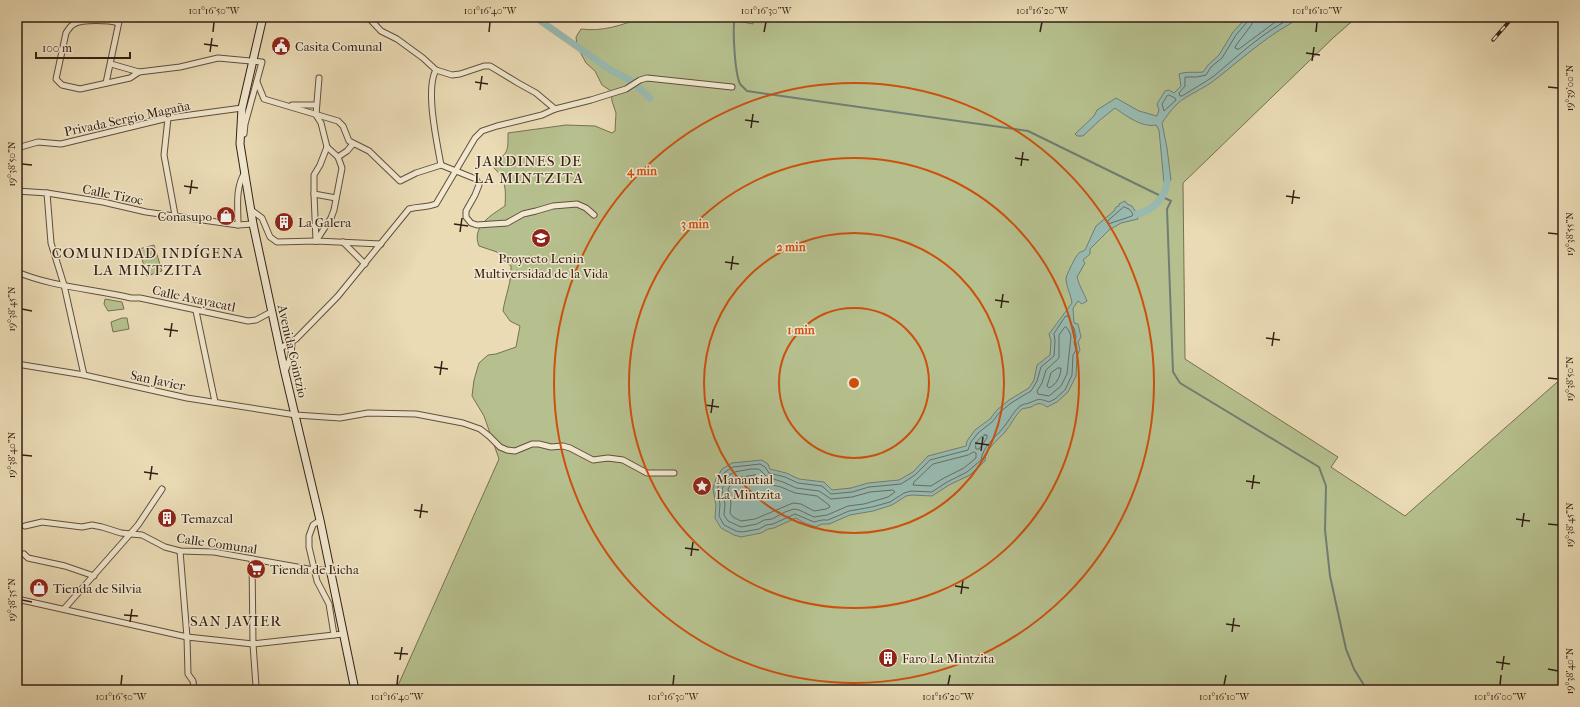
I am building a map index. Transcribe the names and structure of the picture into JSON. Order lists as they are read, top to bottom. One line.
{"streets":{"main road":["Avenida Cointzio"],"street":["Privada Sergio Magaña","Calle Tizoc","Calle Axayacatl","San Javier","Calle Comunal"]},"crossings":[["Privada Sergio Magaña","Avenida Cointzio"],["Calle Tizoc","Avenida Cointzio"],["Calle Axayacatl","Avenida Cointzio"],["Avenida Cointzio","San Javier"],["Avenida Cointzio","Calle Comunal"]],"districts":["JARDINES DE LA MINTZITA","COMUNIDAD INDÍGENA LA MINTZITA","SAN JAVIER"],"places":{"public building":["Casita Comunal"],"shop":["Conasupo","Tienda de Silvia"],"building":["La Galera","Temazcal","Faro La Mintzita"],"school or university":["Proyecto Lenin Multiversidad de la Vida"],"place":["Manantial La Mintzita"],"supermarket":["Tienda de Licha"]},"scale_bar":"100 m","coordinates":["101°16'50\"W","101°16'40\"W","101°16'30\"W","101°16'20\"W","101°16'10\"W","19°39'00\"N","19°38'50\"N","19°38'55\"N","19°38'45\"N","19°38'40\"N","19°38'35\"N","101°16'00\"W"],"rings":["4 min","3 min","2 min","1 min"]}
